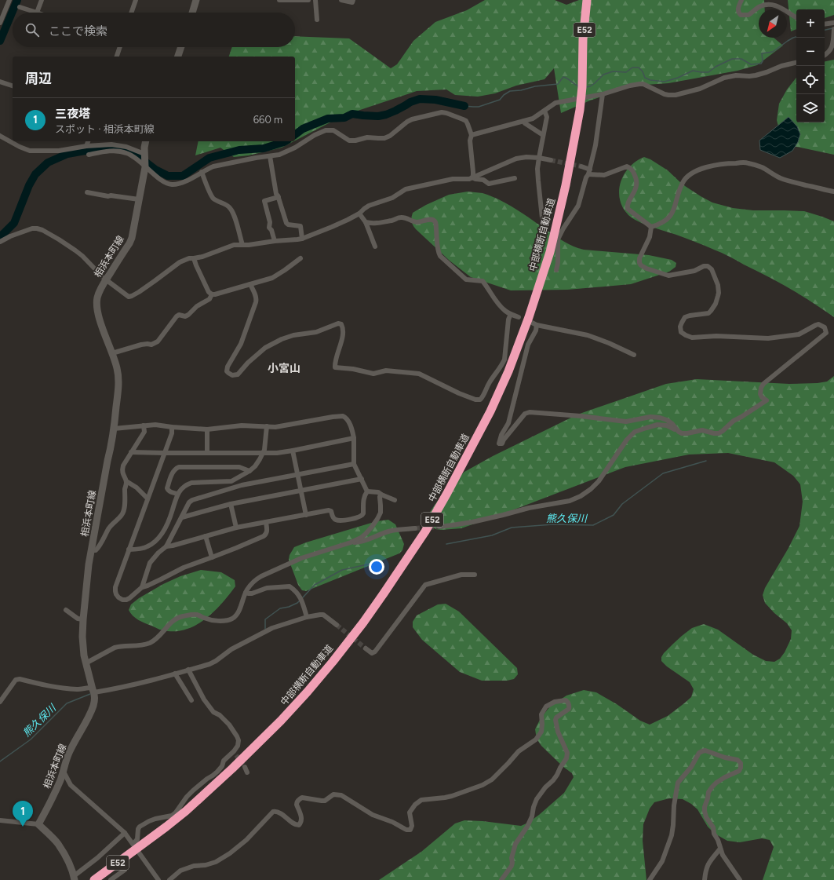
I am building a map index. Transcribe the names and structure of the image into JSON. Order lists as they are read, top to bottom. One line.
{"streets":{"highway":["E52","中部横断自動車道"],"main road":["相浜本町線"]},"districts":["小宮山"],"water":["熊久保川"],"north":"bottom left","page":{"map_buttons":["+","−"],"search":"ここで検索","heading":"周辺","list":[{"mark":"1","name":"三夜塔","note":"スポット · 相浜本町線","value":"660 m"}],"pins":"1"}}
